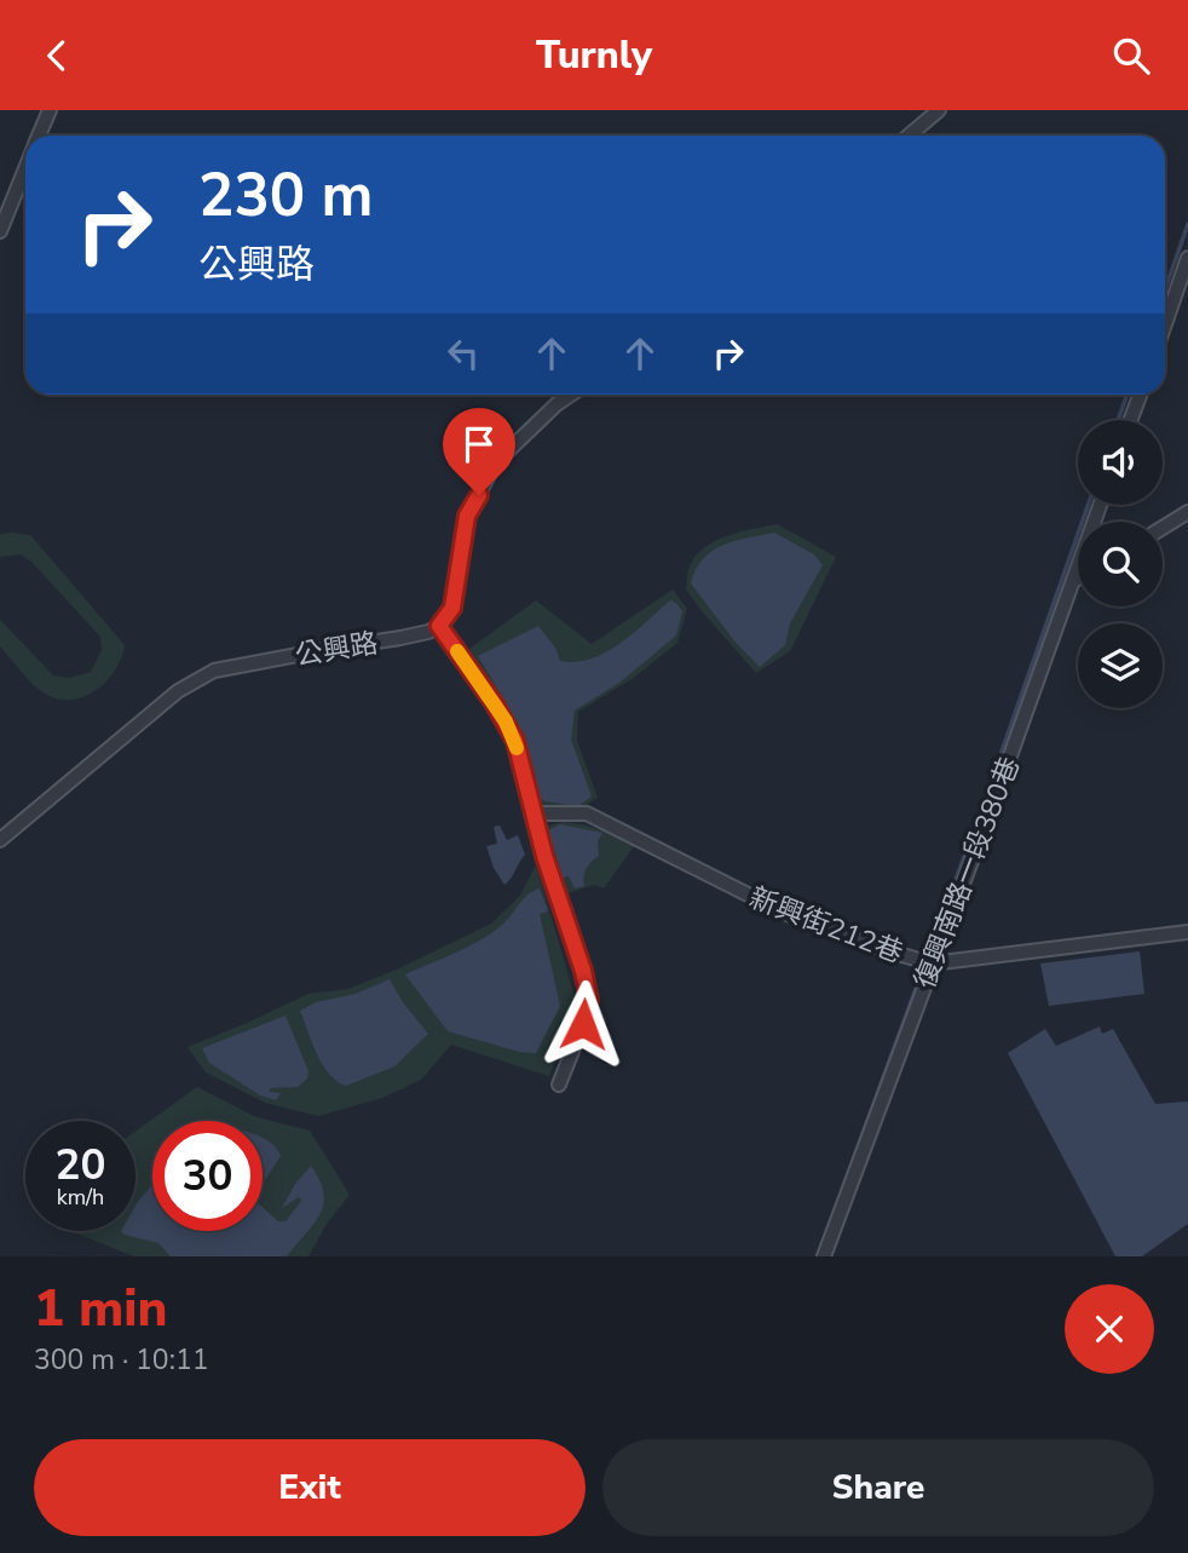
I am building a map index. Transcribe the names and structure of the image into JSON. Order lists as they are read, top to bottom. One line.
{"streets":{"street":["公興路","復興南路一段380巷","新興街212巷"]},"crossings":[["復興南路一段380巷","新興街212巷"]],"page":{"header":"Turnly","turn":["230 m","公興路"],"speed":"20 km/h","limit":"30","heading":["1 min","300 m · 10:11"],"buttons":["Exit","Share"]}}
